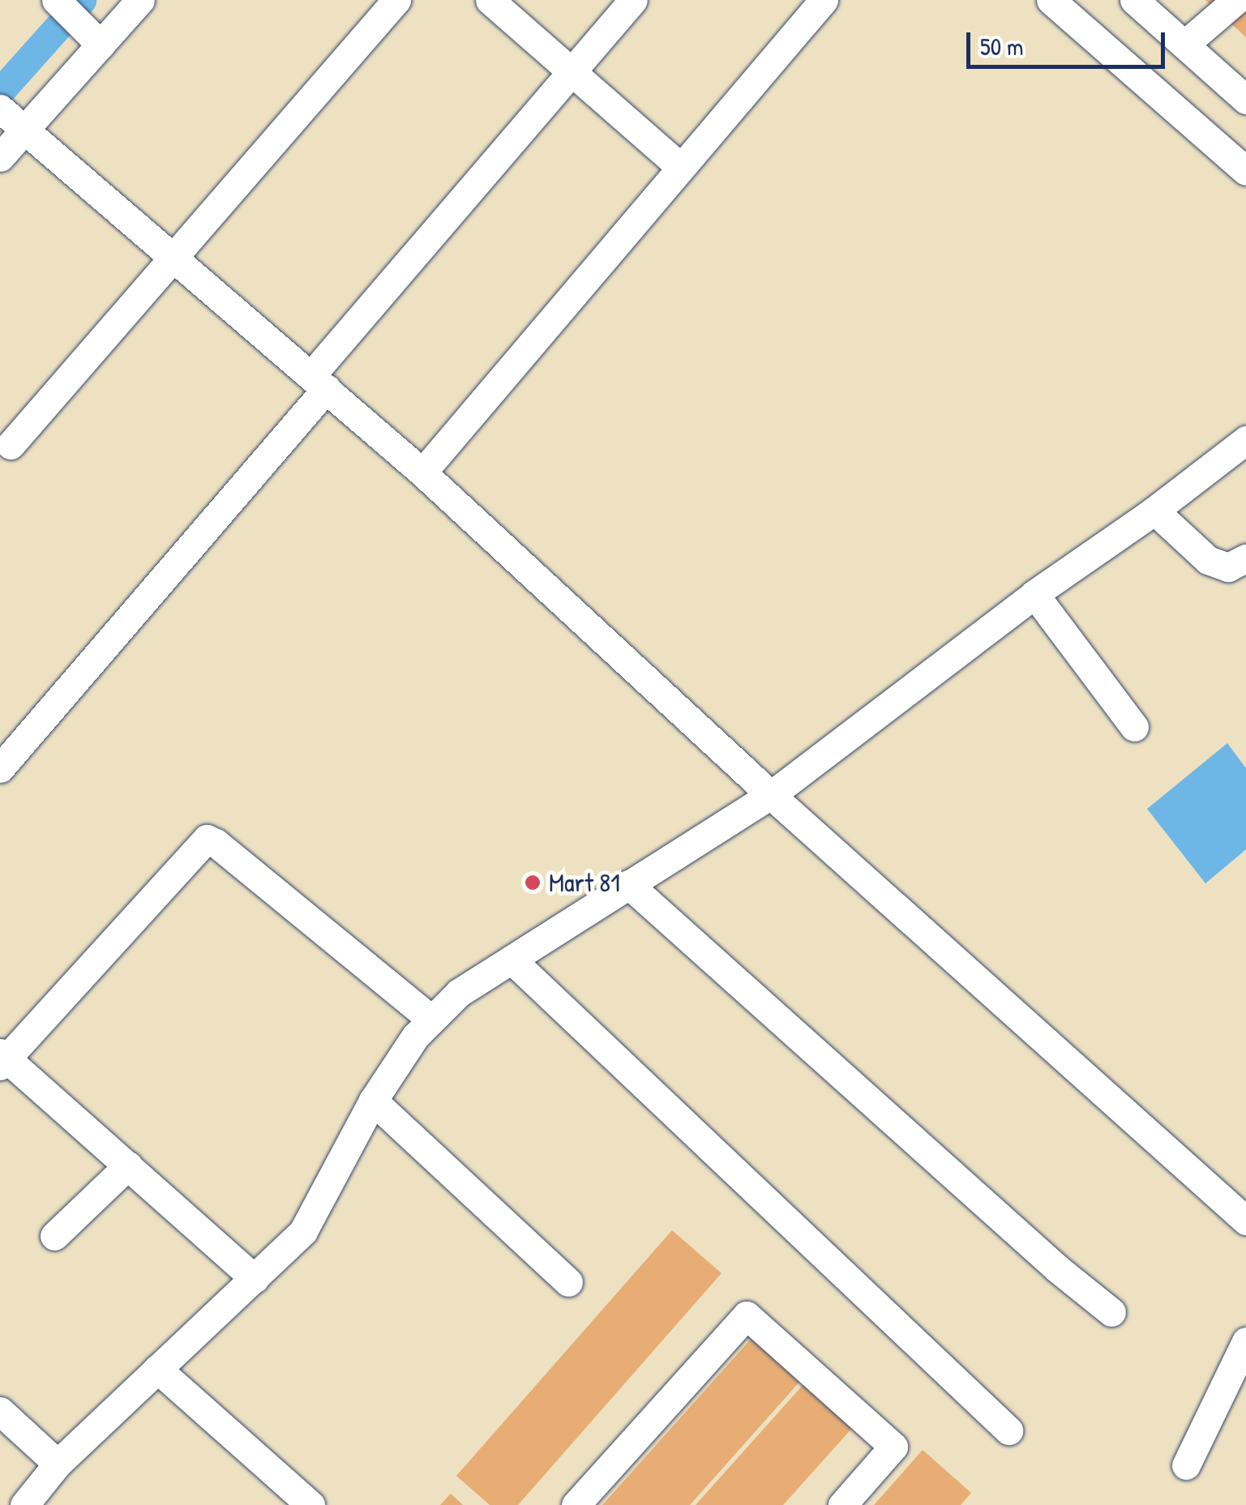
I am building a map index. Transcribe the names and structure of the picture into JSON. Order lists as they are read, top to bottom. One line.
{"places":["Mart 81"],"scale_bar":"50 m"}
